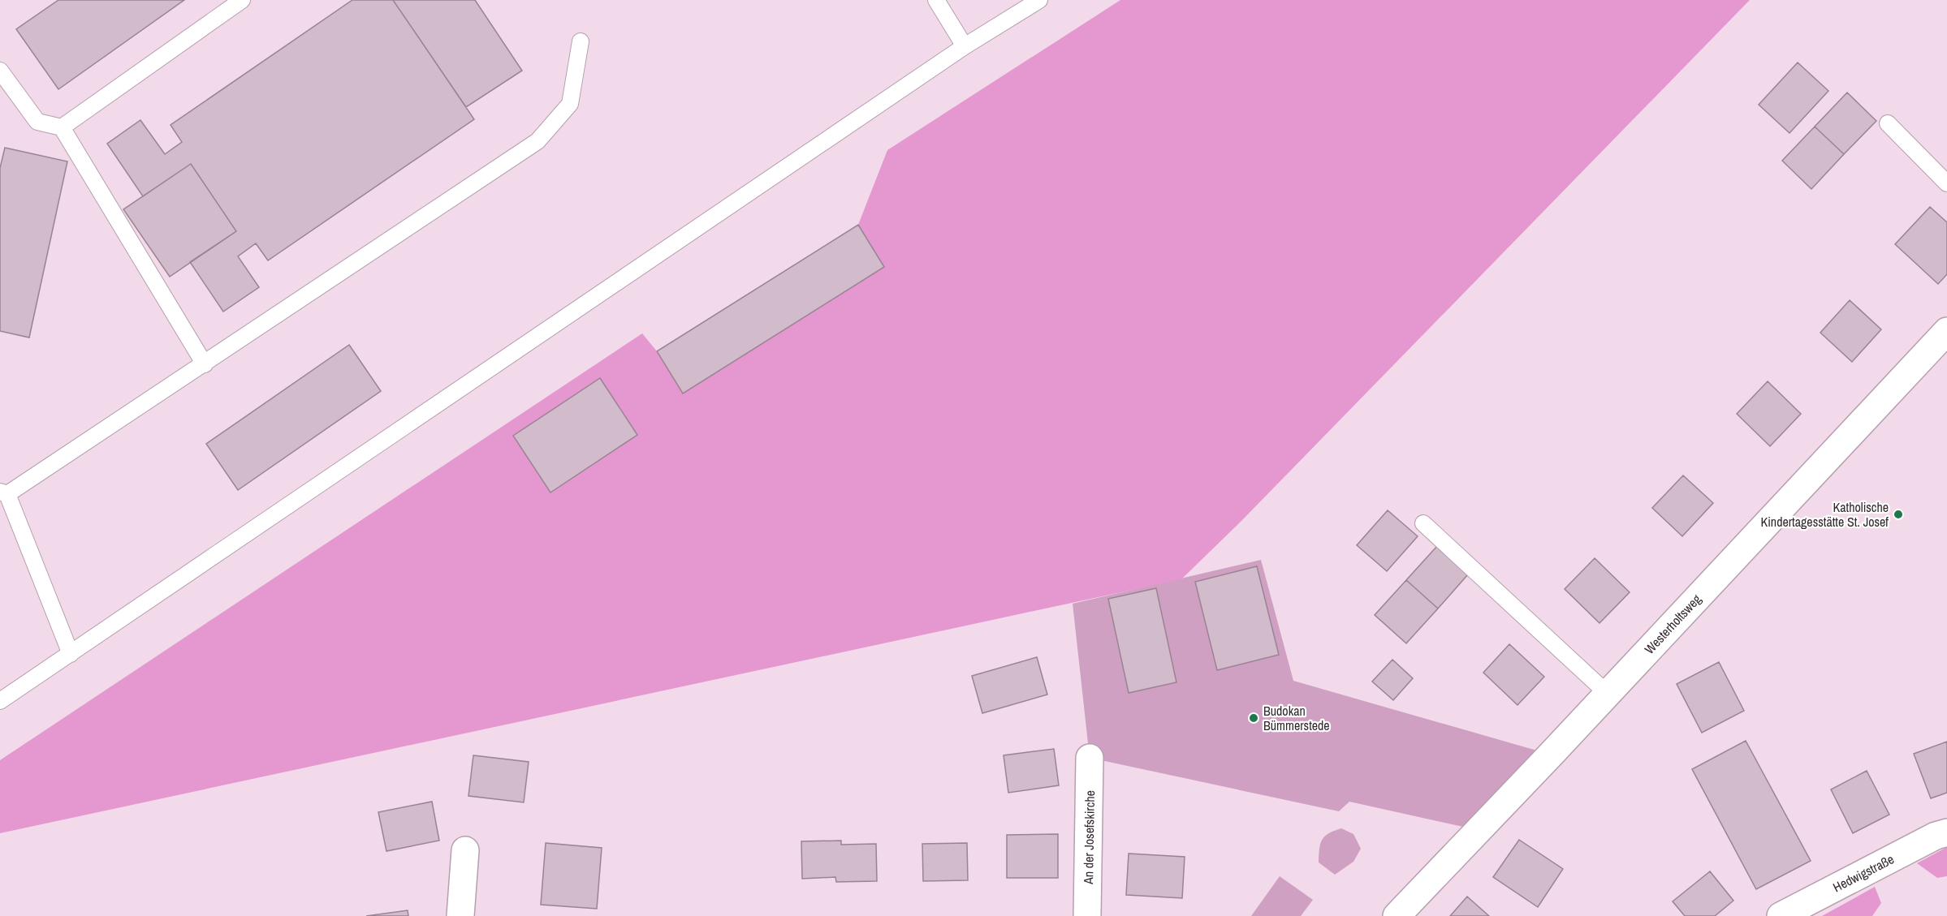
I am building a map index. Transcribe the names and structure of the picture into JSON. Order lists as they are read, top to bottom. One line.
{"streets":{"street":["Westerholtsweg","An der Josefskirche","Hedwigstraße"]},"places":["Katholische Kindertagesstätte St. Josef","Budokan Bümmerstede"]}
